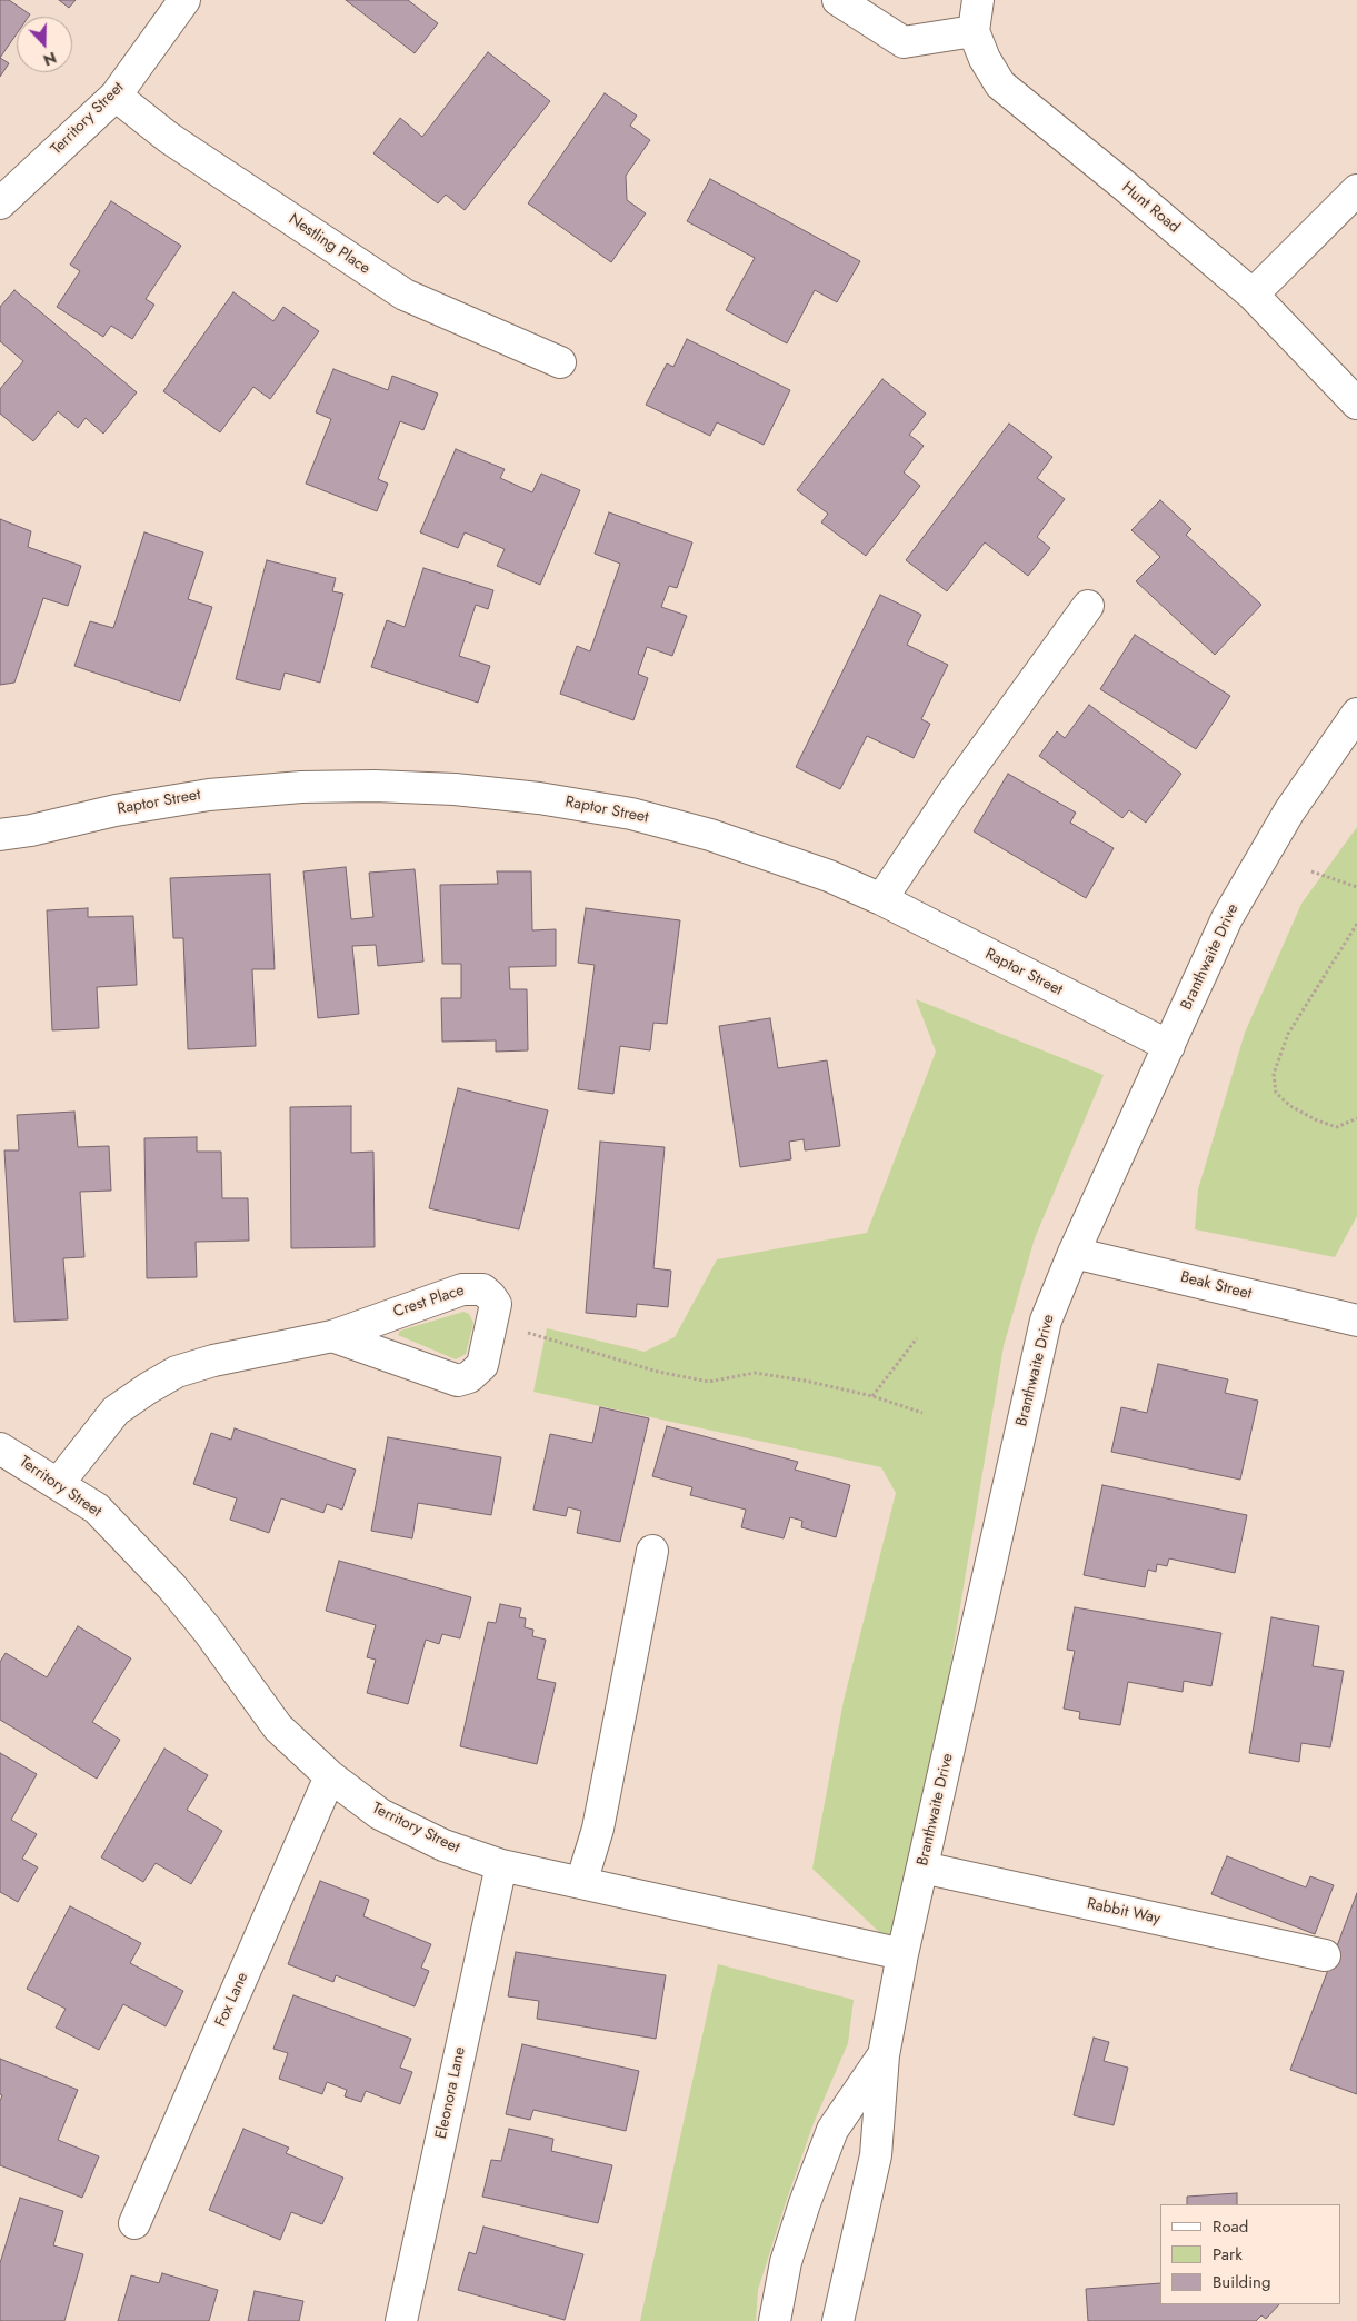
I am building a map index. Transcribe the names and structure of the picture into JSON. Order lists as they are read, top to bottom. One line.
{"streets":{"street":["Territory Street","Hunt Road","Nestling Place","Raptor Street","Branthwaite Drive","Beak Street","Crest Place","Rabbit Way","Fox Lane","Eleonora Lane"]},"crossings":[["Territory Street","Nestling Place"],["Territory Street","Branthwaite Drive"],["Territory Street","Crest Place"],["Territory Street","Fox Lane"],["Territory Street","Eleonora Lane"],["Raptor Street","Branthwaite Drive"],["Branthwaite Drive","Beak Street"],["Branthwaite Drive","Rabbit Way"]],"legend":["Road","Park","Building"],"north":"bottom"}
